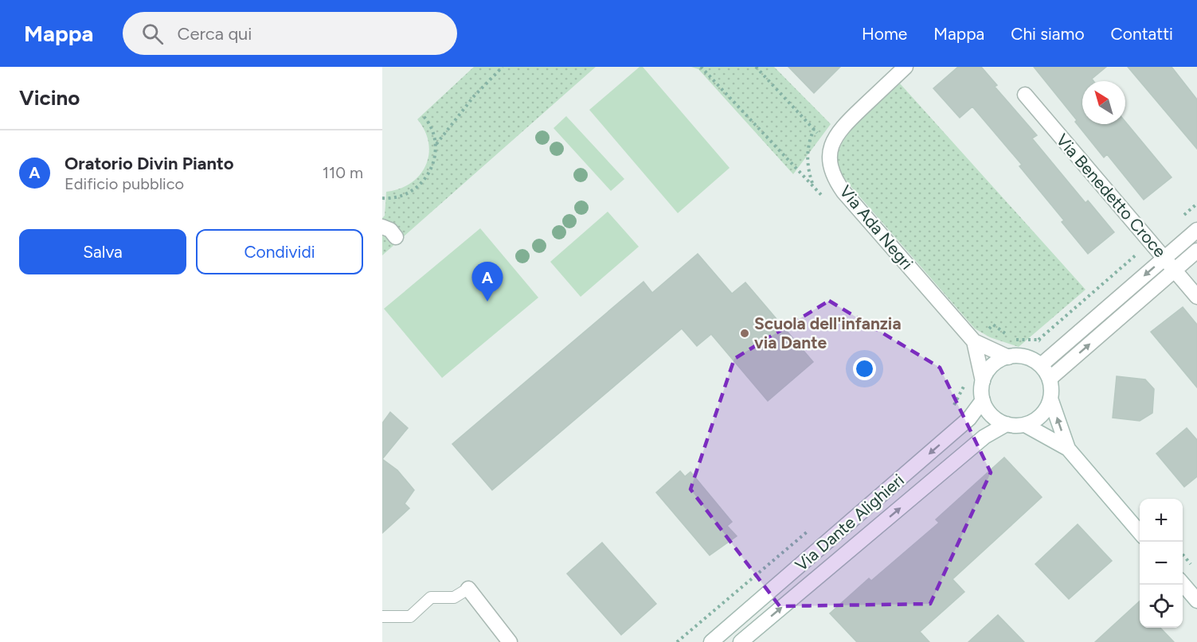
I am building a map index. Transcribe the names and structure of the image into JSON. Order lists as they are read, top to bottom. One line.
{"streets":{"street":["Via Benedetto Croce","Via Ada Negri","Via Dante Alighieri"]},"crossings":[["Via Ada Negri","Via Dante Alighieri"]],"places":["Scuola dell'infanzia via Dante"],"north":"top left","page":{"header":"Mappa","search":"Cerca qui","nav":["Home","Mappa","Chi siamo","Contatti"],"heading":"Vicino","list":[{"mark":"A","name":"Oratorio Divin Pianto","note":"Edificio pubblico","value":"110 m"}],"buttons":["Salva","Condividi"],"pins":"A","map_buttons":["+","−"]}}
